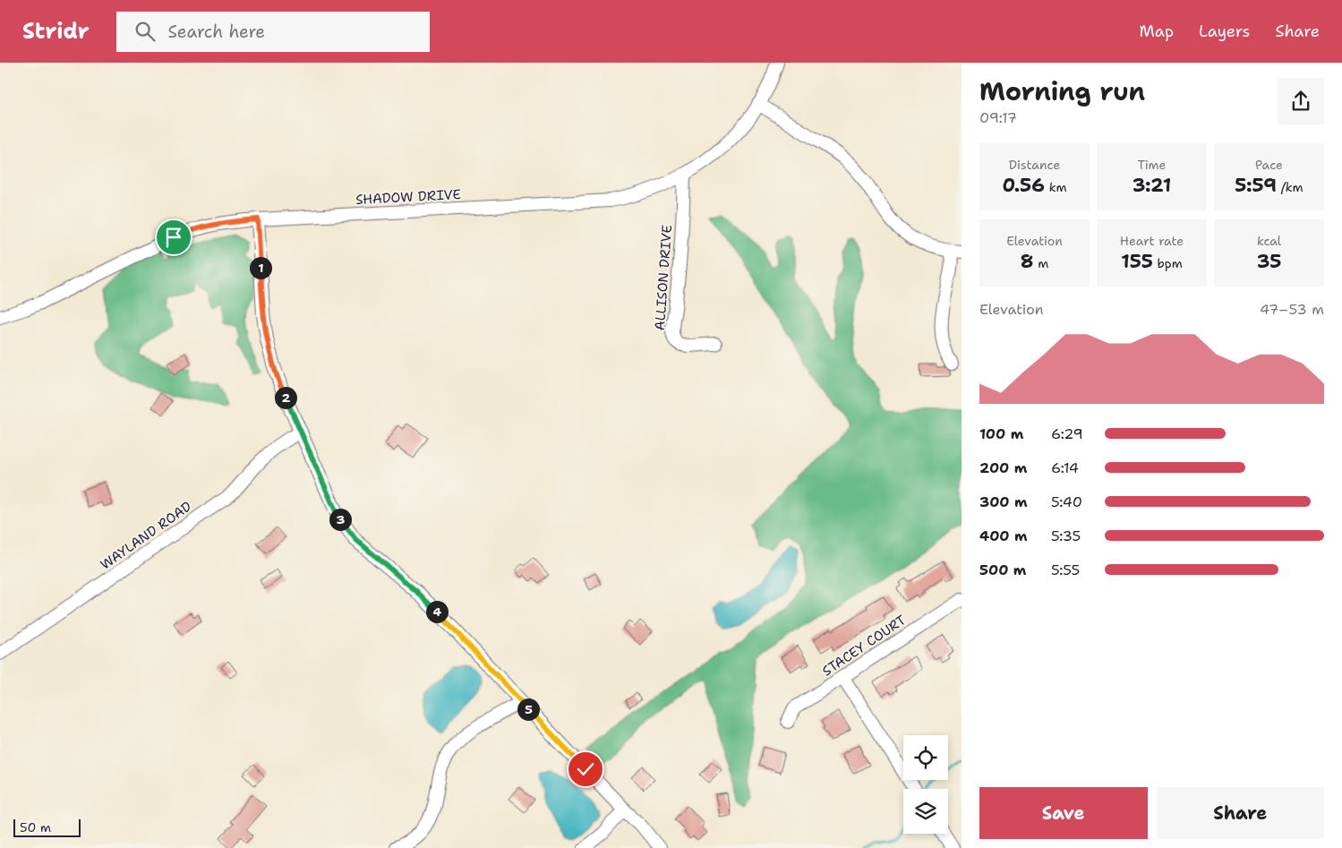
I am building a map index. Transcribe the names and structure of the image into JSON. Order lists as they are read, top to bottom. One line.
{"streets":{"street":["SHADOW DRIVE","ALLISON DRIVE","WAYLAND ROAD","STACEY COURT"]},"crossings":[["SHADOW DRIVE","ALLISON DRIVE"]],"scale_bar":"50 m","page":{"header":"Stridr","search":"Search here","nav":["Map","Layers","Share"],"heading":["Morning run","09:17"],"stats":[["Distance","0.56 km"],["Time","3:21"],["Pace","5:59 /km"],["Elevation","8 m"],["Heart rate","155 bpm"],["kcal","35"]],"pins":["1","2","3","4","5"],"chart":["Elevation","47–53 m"],"list":[{"name":"100 m","note":"6:29"},{"name":"200 m","note":"6:14"},{"name":"300 m","note":"5:40"},{"name":"400 m","note":"5:35"},{"name":"500 m","note":"5:55"}],"buttons":["Save","Share"],"scale":"50 m"}}
